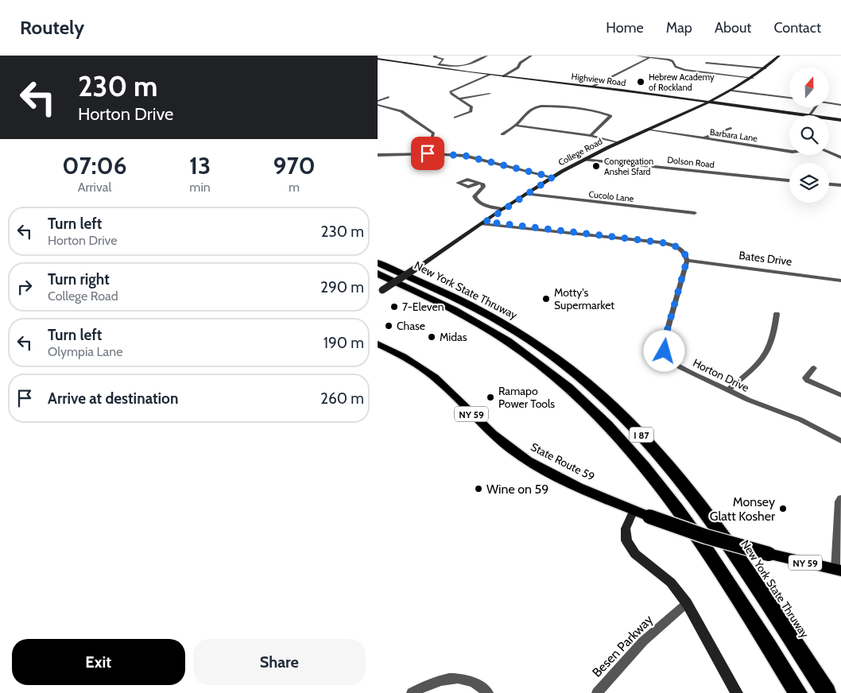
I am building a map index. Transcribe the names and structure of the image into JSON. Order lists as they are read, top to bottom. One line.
{"streets":{"highway":["New York State Thruway","I 87"],"main road":["NY 59","State Route 59"],"street":["Highview Road","Barbara Lane","College Road","Dolson Road","Cucolo Lane","Bates Drive","Horton Drive","Besen Parkway"]},"crossings":[["Highview Road","College Road"],["Barbara Lane","College Road"],["College Road","Dolson Road"],["College Road","Cucolo Lane"],["Bates Drive","Horton Drive"]],"places":["Hebrew Academy of Rockland","Congregation Anshei Sfard","Motty's Supermarket","7-Eleven","Chase","Midas","Ramapo Power Tools","Wine on 59","Monsey Glatt Kosher"],"north":"top","page":{"header":"Routely","nav":["Home","Map","About","Contact"],"turn":["230 m","Horton Drive"],"eta":["07:06","Arrival","13","min","970","m"],"list":[{"name":"Turn left","note":"Horton Drive","value":"230 m"},{"name":"Turn right","note":"College Road","value":"290 m"},{"name":"Turn left","note":"Olympia Lane","value":"190 m"},{"name":"Arrive at destination","value":"260 m"}],"buttons":["Exit","Share"]}}
